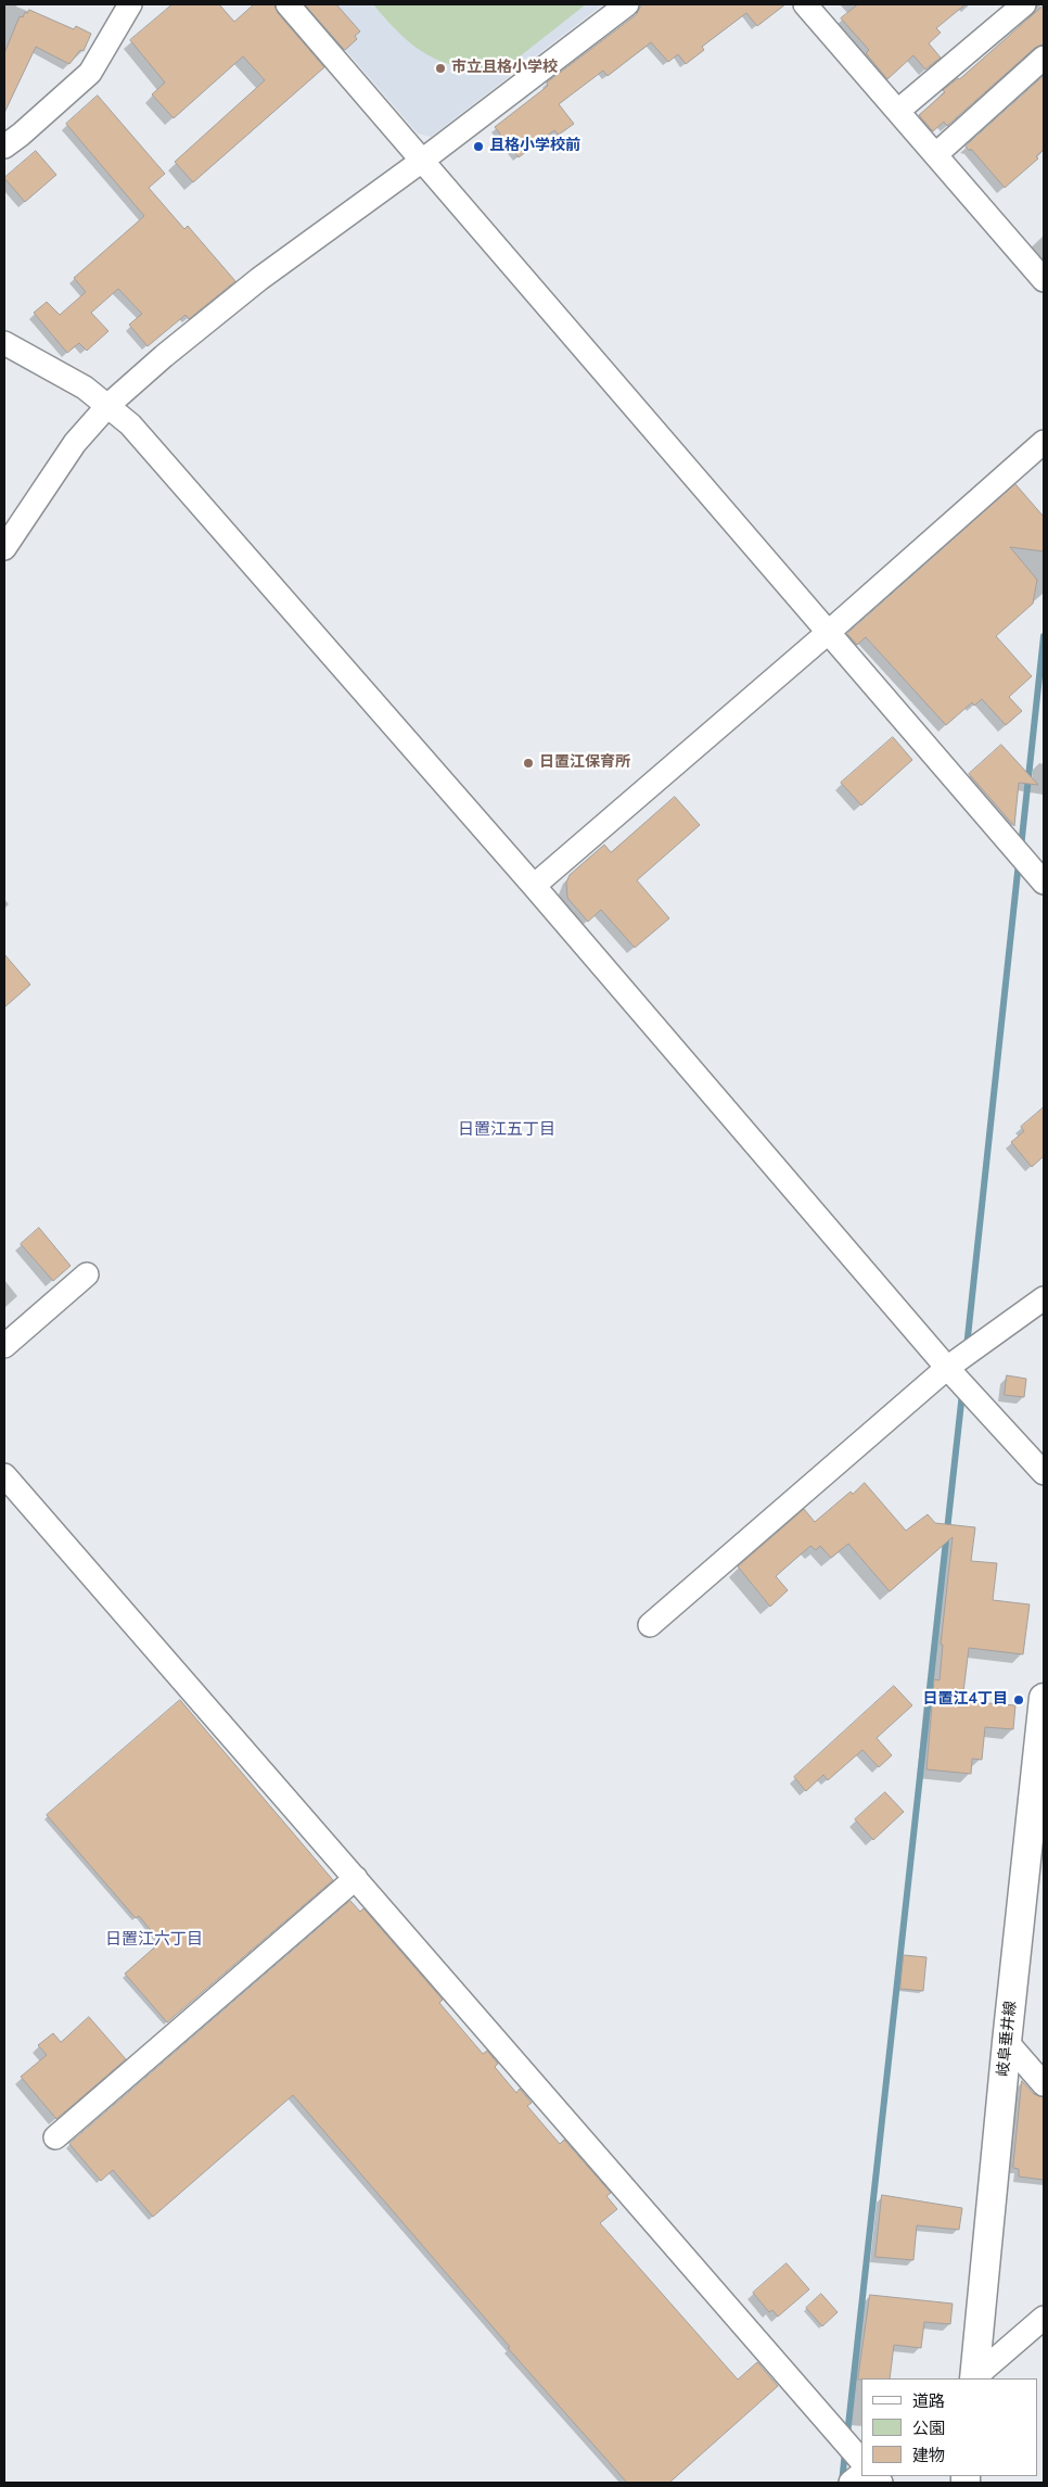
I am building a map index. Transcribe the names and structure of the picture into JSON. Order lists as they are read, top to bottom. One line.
{"streets":{"main road":["岐阜垂井線"]},"districts":["日置江五丁目","日置江六丁目"],"places":["市立且格小学校","且格小学校前","日置江保育所","日置江4丁目"],"legend":["道路","公園","建物"]}
